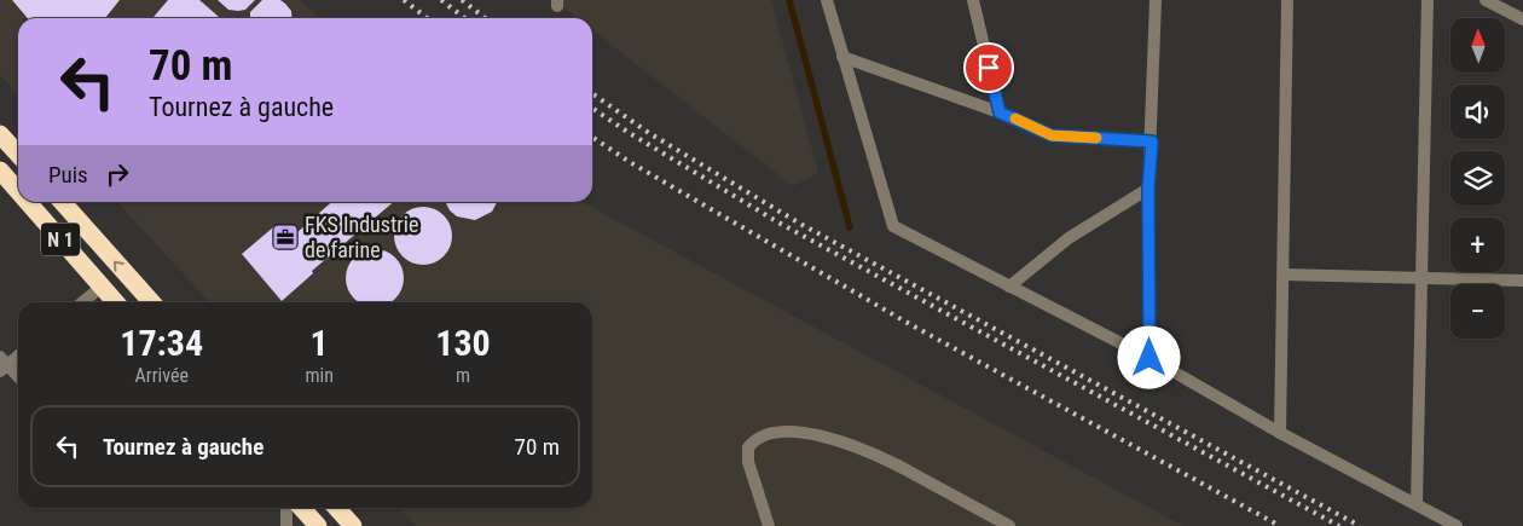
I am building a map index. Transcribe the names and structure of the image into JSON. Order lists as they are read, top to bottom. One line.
{"streets":{"highway":["N 1"]},"places":{"office":["FKS Industrie de farine"]},"north":"top","page":{"map_buttons":["+","−"],"turn":["70 m","Tournez à gauche"],"then":"Puis","eta":["17:34","Arrivée","1","min","130","m"],"list":[{"name":"Tournez à gauche","value":"70 m"}]}}
